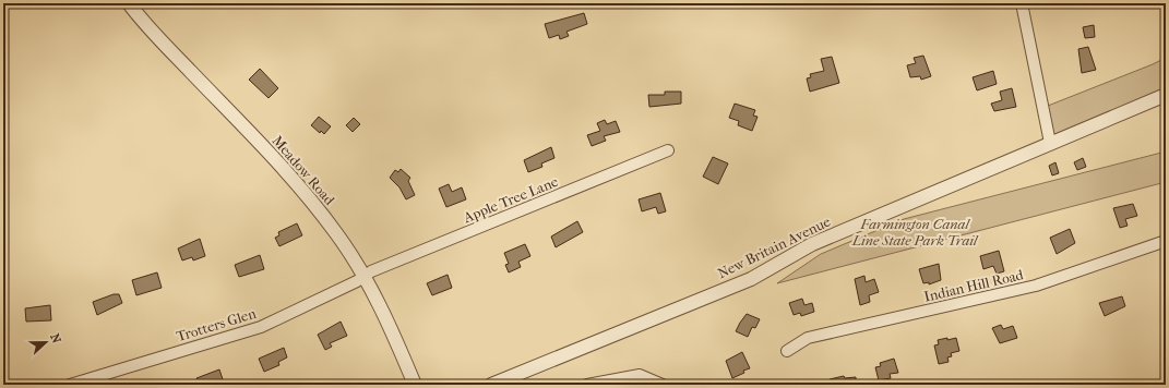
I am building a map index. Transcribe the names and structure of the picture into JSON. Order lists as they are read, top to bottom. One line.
{"streets":{"street":["Meadow Road","Apple Tree Lane","New Britain Avenue","Indian Hill Road","Trotters Glen"]},"crossings":[["Meadow Road","Apple Tree Lane"],["Meadow Road","Trotters Glen"],["Apple Tree Lane","Trotters Glen"]],"parks":["Farmington Canal Line State Park Trail"],"north":"right"}
